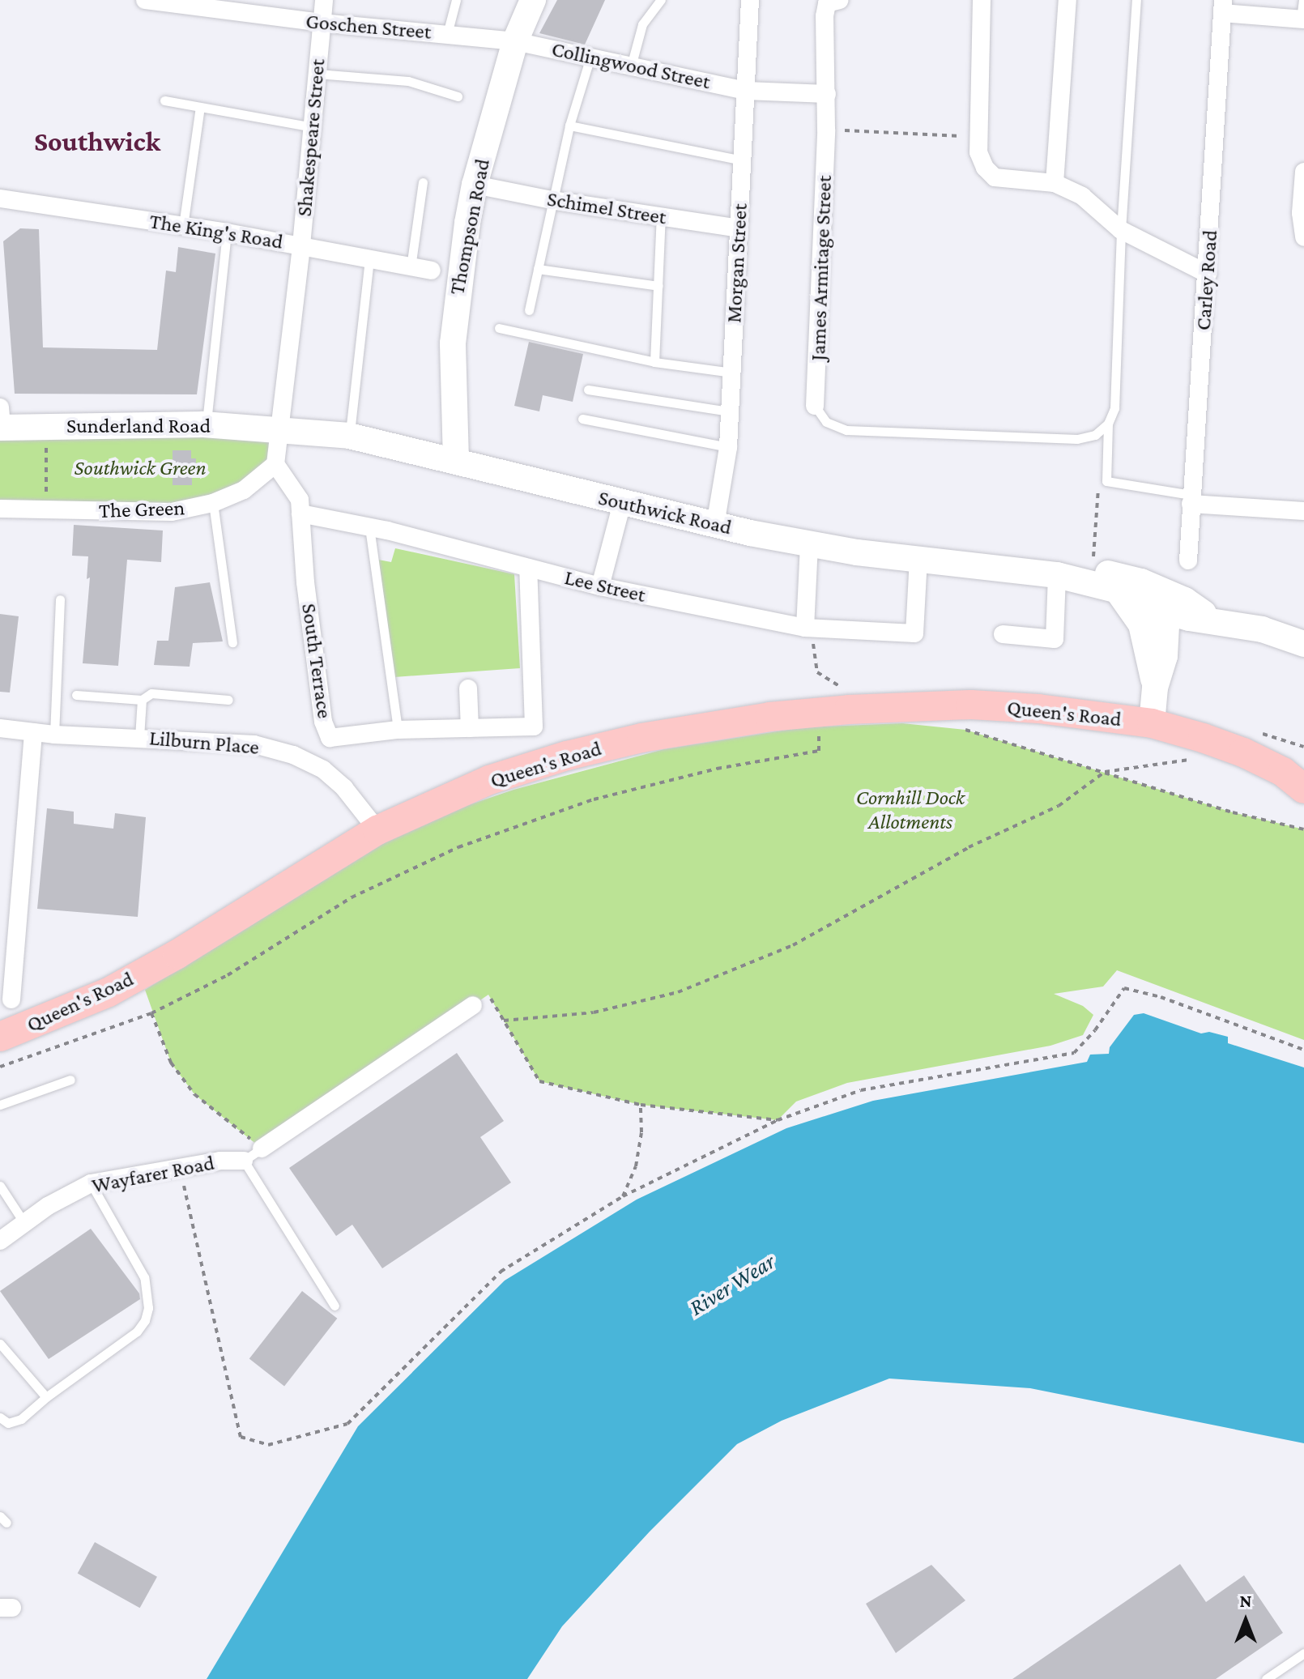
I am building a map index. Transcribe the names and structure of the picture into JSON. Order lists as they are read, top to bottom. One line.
{"streets":{"main road":["Thompson Road","Sunderland Road","Southwick Road","Queen's Road"],"street":["Goschen Street","Collingwood Street","Shakespeare Street","Schimel Street","The King's Road","Morgan Street","James Armitage Street","Carley Road","The Green","Lee Street","South Terrace","Lilburn Place","Wayfarer Road"]},"crossings":[["Goschen Street","Collingwood Street"],["Goschen Street","Shakespeare Street"],["Goschen Street","Thompson Road"],["Collingwood Street","Thompson Road"],["Collingwood Street","Morgan Street"],["Collingwood Street","James Armitage Street"],["Shakespeare Street","The King's Road"],["Shakespeare Street","Sunderland Road"],["Shakespeare Street","Southwick Road"],["Schimel Street","Thompson Road"],["Schimel Street","Morgan Street"],["Thompson Road","Southwick Road"],["Morgan Street","Southwick Road"],["Sunderland Road","Southwick Road"],["The Green","South Terrace"],["Southwick Road","Lee Street"],["Lee Street","South Terrace"],["Queen's Road","Lilburn Place"]],"districts":["Southwick"],"water":["River Wear"],"parks":["Southwick Green","Cornhill Dock Allotments"],"north":"top"}
